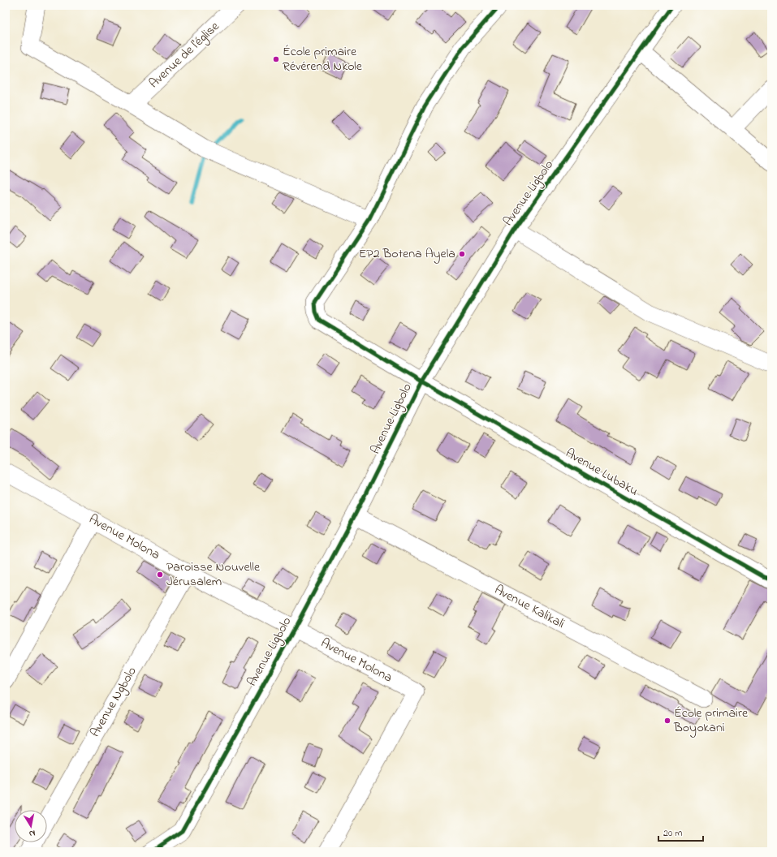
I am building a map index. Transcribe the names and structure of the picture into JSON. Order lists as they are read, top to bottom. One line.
{"streets":{"street":["Avenue de l'église","Avenue Ligbolo","Avenue Lubaku","Avenue Molona","Avenue Kalikali","Avenue Ngbolo"]},"crossings":[["Avenue Ligbolo","Avenue Lubaku"],["Avenue Ligbolo","Avenue Molona"],["Avenue Ligbolo","Avenue Kalikali"],["Avenue Molona","Avenue Ngbolo"]],"places":["École primaire Révérend Nkole","EP2 Botena Ayela","Paroisse Nouvelle Jérusalem","École primaire Boyokani"],"scale_bar":"20 m","north":"bottom"}
